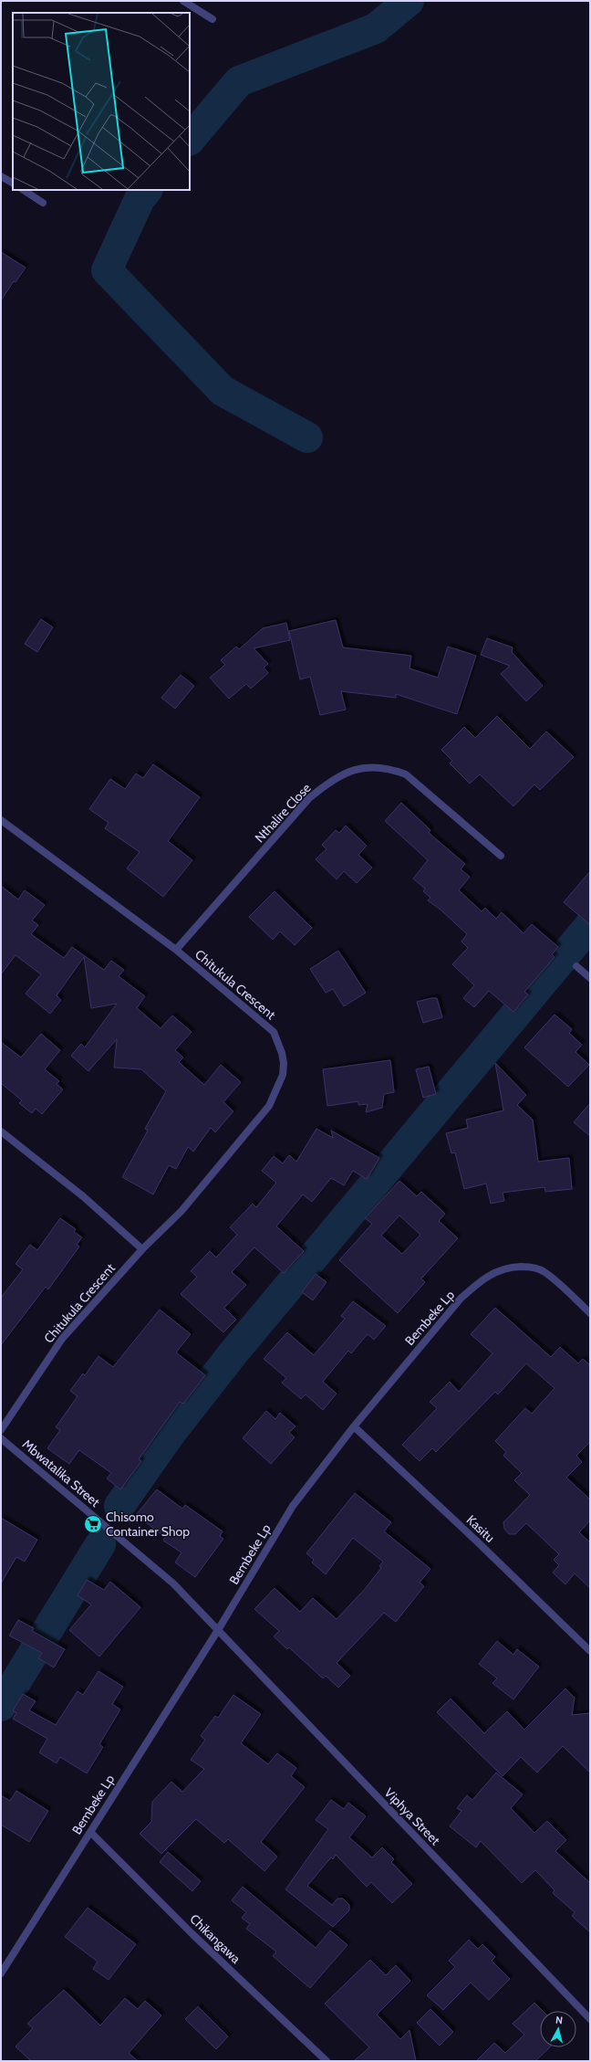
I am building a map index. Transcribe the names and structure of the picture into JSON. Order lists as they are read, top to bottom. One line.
{"streets":{"street":["Nthalire Close","Chitukula Crescent","Bembeke Lp","Mbwatalika Street","Kasitu","Viphya Street","Chikangawa"]},"crossings":[["Nthalire Close","Chitukula Crescent"],["Bembeke Lp","Mbwatalika Street"],["Bembeke Lp","Kasitu"],["Bembeke Lp","Viphya Street"],["Bembeke Lp","Chikangawa"],["Mbwatalika Street","Viphya Street"]],"places":{"supermarket":["Chisomo Container Shop"]},"north":"top"}
